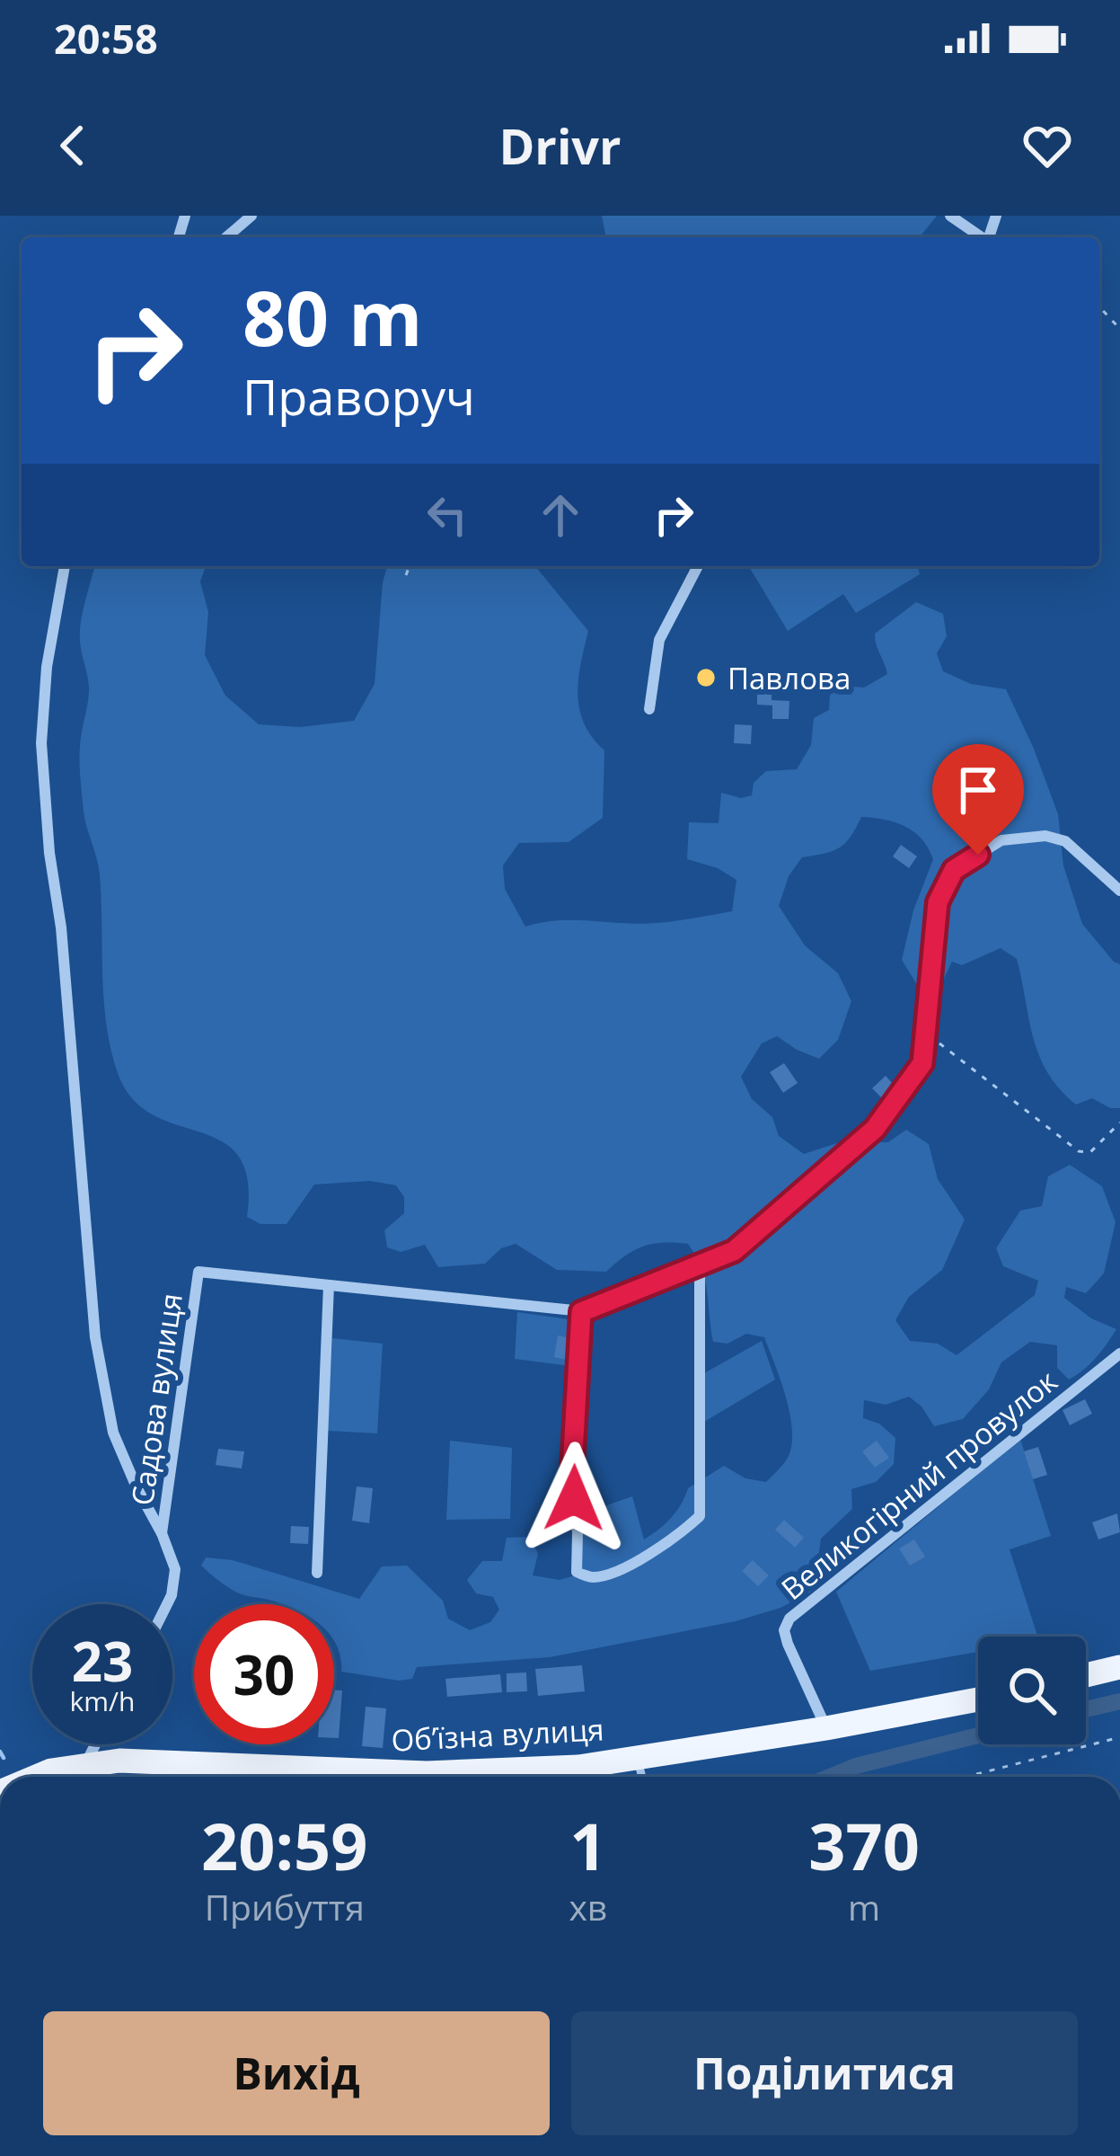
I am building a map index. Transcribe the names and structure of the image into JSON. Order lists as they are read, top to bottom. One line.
{"streets":{"main road":["Обʼїзна вулиця"],"street":["Садова вулиця","Великогірний провулок"]},"crossings":[["Великогірний провулок","Обʼїзна вулиця"]],"places":["Павлова"],"page":{"status":"20:58","header":"Drivr","turn":["80 m","Праворуч"],"speed":"23 km/h","limit":"30","eta":["20:59","Прибуття","1","хв","370","m"],"buttons":["Вихід","Поділитися"]}}
